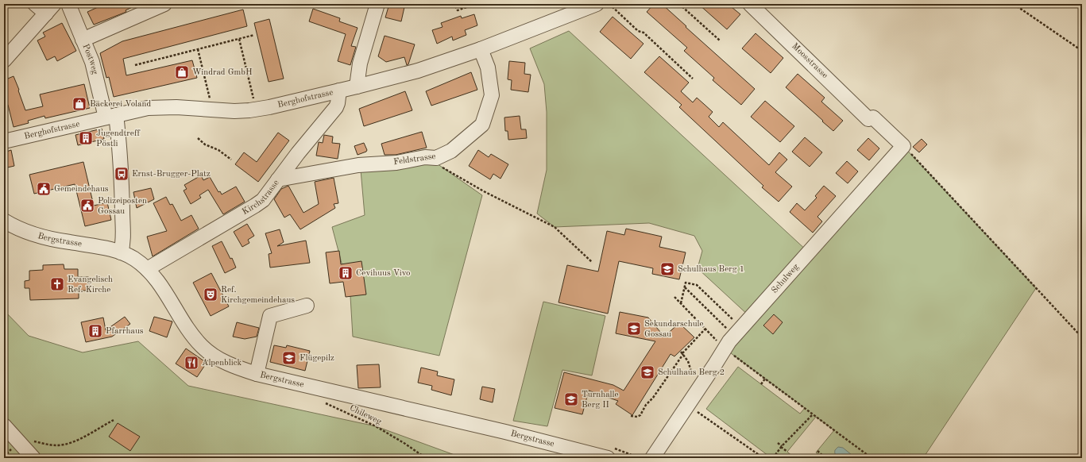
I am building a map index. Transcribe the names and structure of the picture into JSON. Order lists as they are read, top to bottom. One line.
{"streets":{"street":["Postweg","Moosstrasse","Berghofstrasse","Feldstrasse","Kirchstrasse","Bergstrasse","Schulweg"],"path":["Chileweg"]},"crossings":[["Postweg","Berghofstrasse"],["Moosstrasse","Schulweg"],["Berghofstrasse","Feldstrasse"],["Berghofstrasse","Kirchstrasse"],["Feldstrasse","Kirchstrasse"],["Kirchstrasse","Bergstrasse"]],"places":{"shop":["Windrad GmbH","Bäckerei Voland"],"building":["Jugendtreff Pöstli","Cevihuus Vivo","Pfarrhaus"],"bus stop":["Ernst-Brugger-Platz"],"public building":["Gemeindehaus","Polizeiposten Gossau"],"school or university":["Schulhaus Berg 1","Sekundarschule Gossau","Flügepilz","Schulhaus Berg 2","Turnhalle Berg II"],"church":["Evangelisch Ref. Kirche"],"theatre":["Ref. Kirchgemeindehaus"],"restaurant":["Alpenblick"]}}
